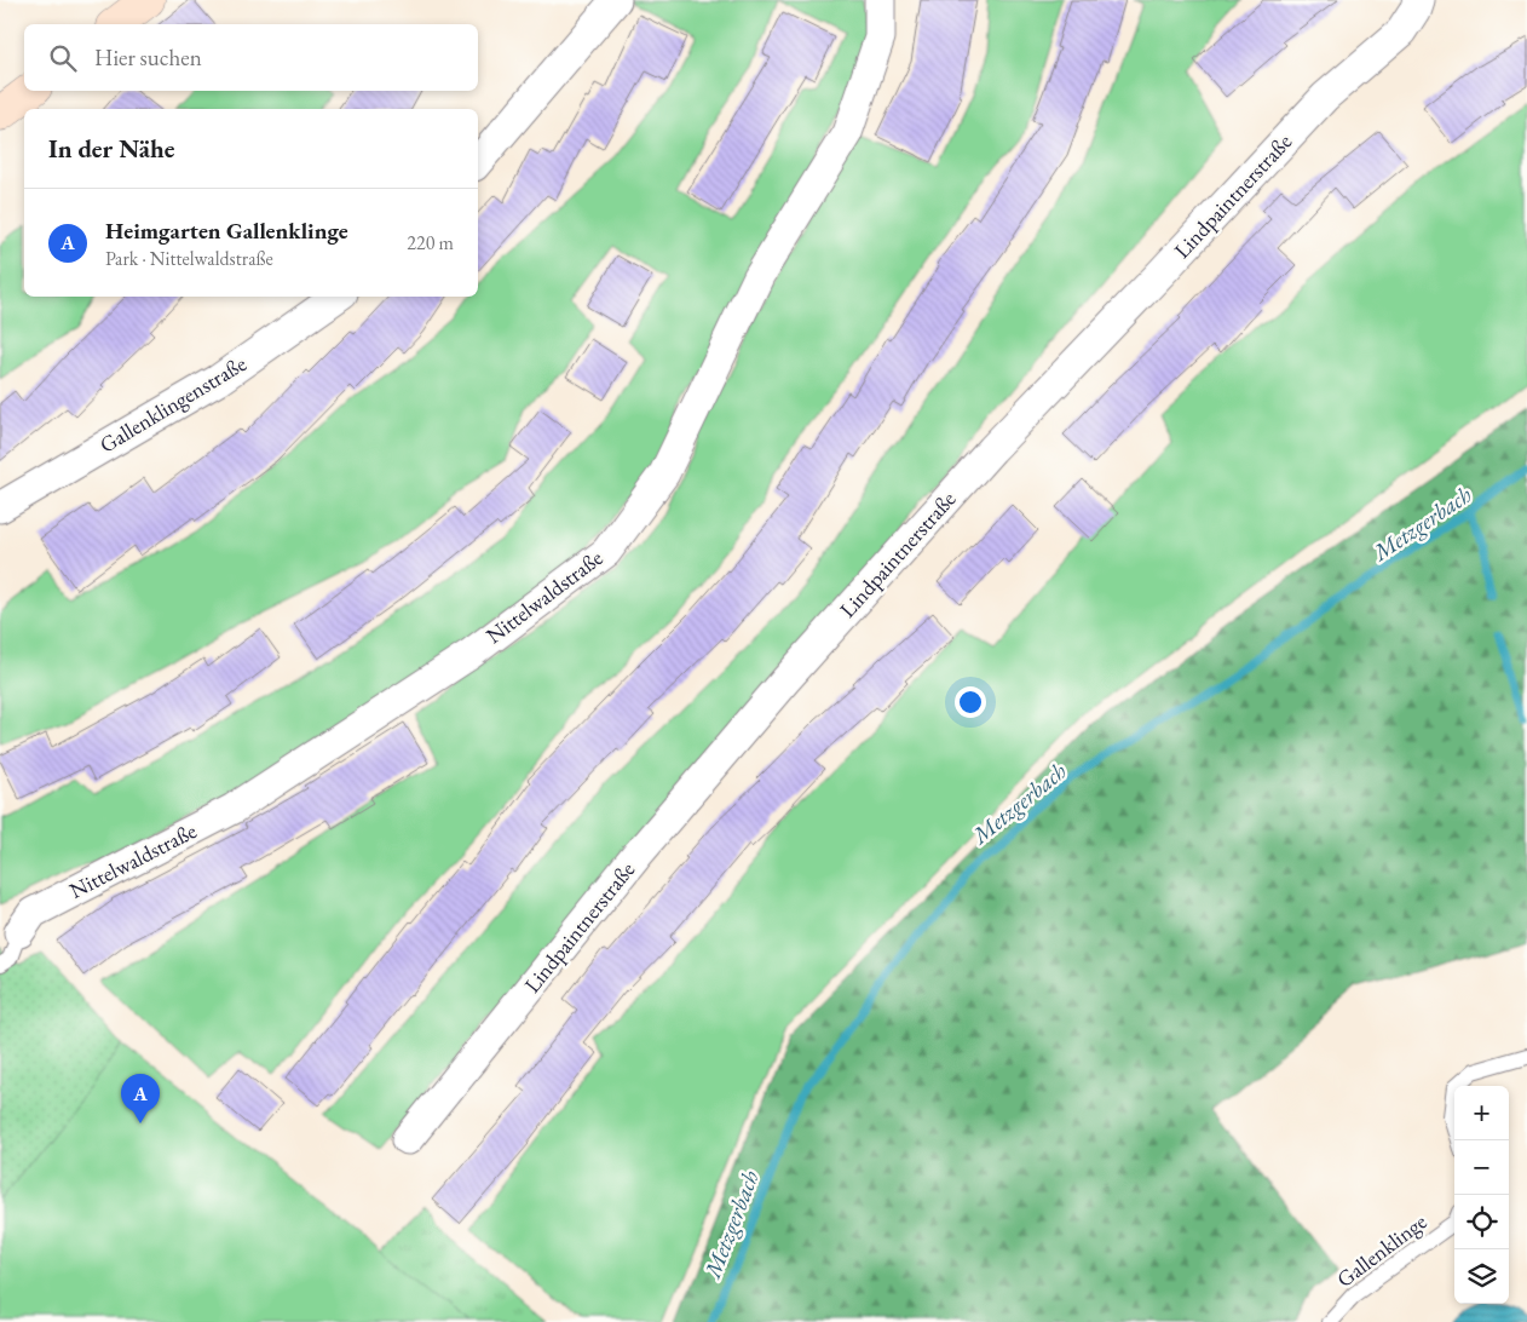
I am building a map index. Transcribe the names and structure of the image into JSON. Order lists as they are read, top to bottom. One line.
{"streets":{"street":["Lindpaintnerstraße","Gallenklingenstraße","Nittelwaldstraße"],"lane":["Gallenklinge"]},"water":["Metzgerbach"],"page":{"search":"Hier suchen","heading":"In der Nähe","list":[{"mark":"A","name":"Heimgarten Gallenklinge","note":"Park · Nittelwaldstraße","value":"220 m"}],"pins":"A","map_buttons":["+","−"]}}
